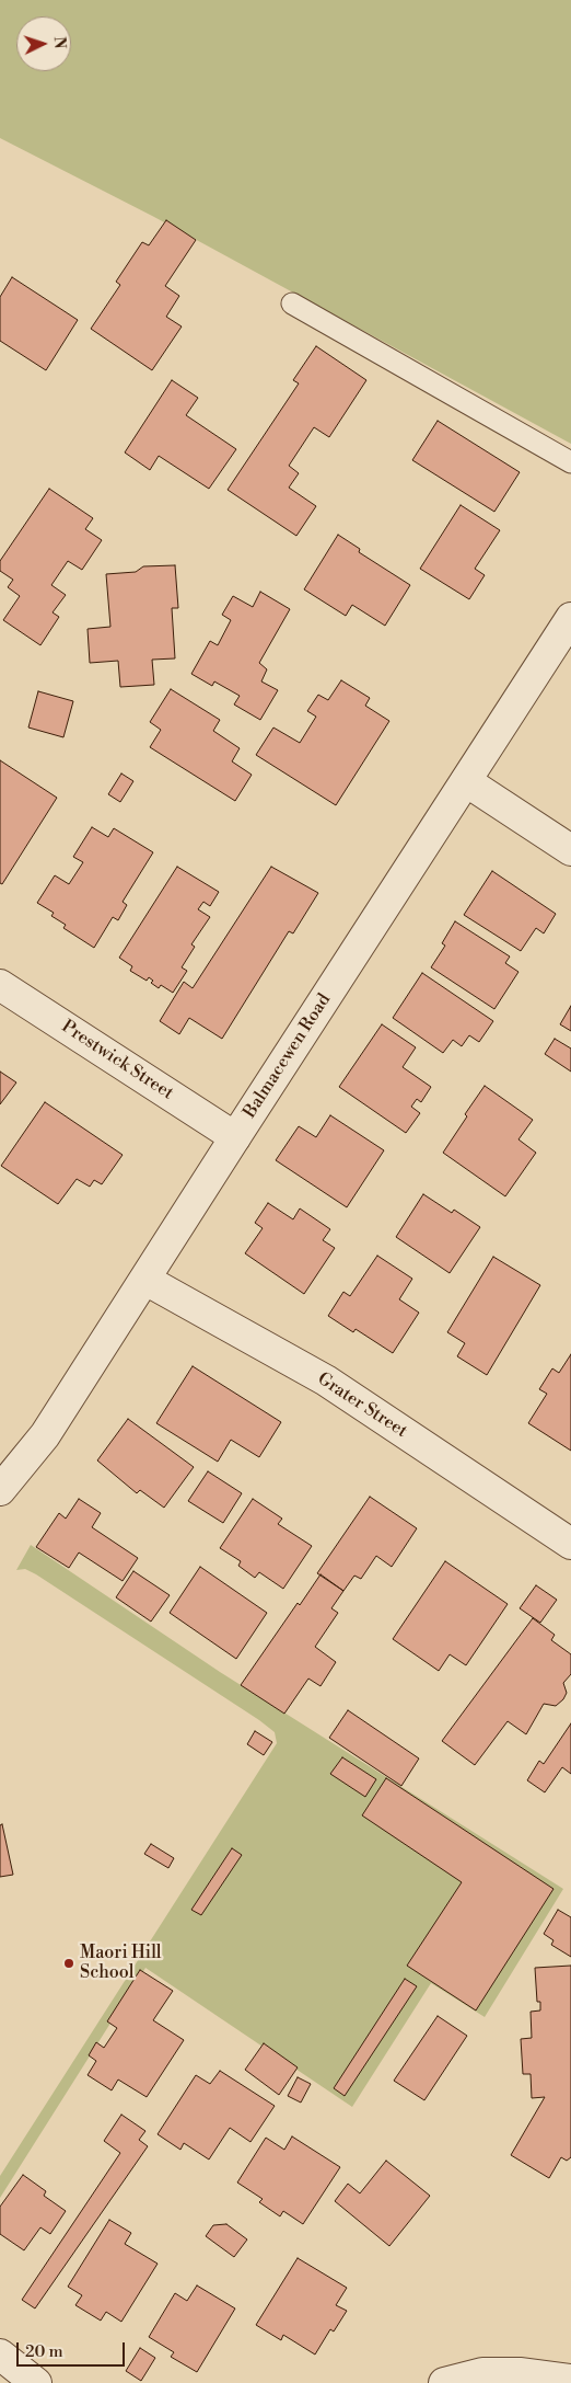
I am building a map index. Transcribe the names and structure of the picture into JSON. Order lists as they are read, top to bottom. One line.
{"streets":{"street":["Balmacewen Road","Prestwick Street","Grater Street"]},"crossings":[["Balmacewen Road","Prestwick Street"],["Balmacewen Road","Grater Street"]],"places":["Maori Hill School"],"scale_bar":"20 m","north":"right"}
